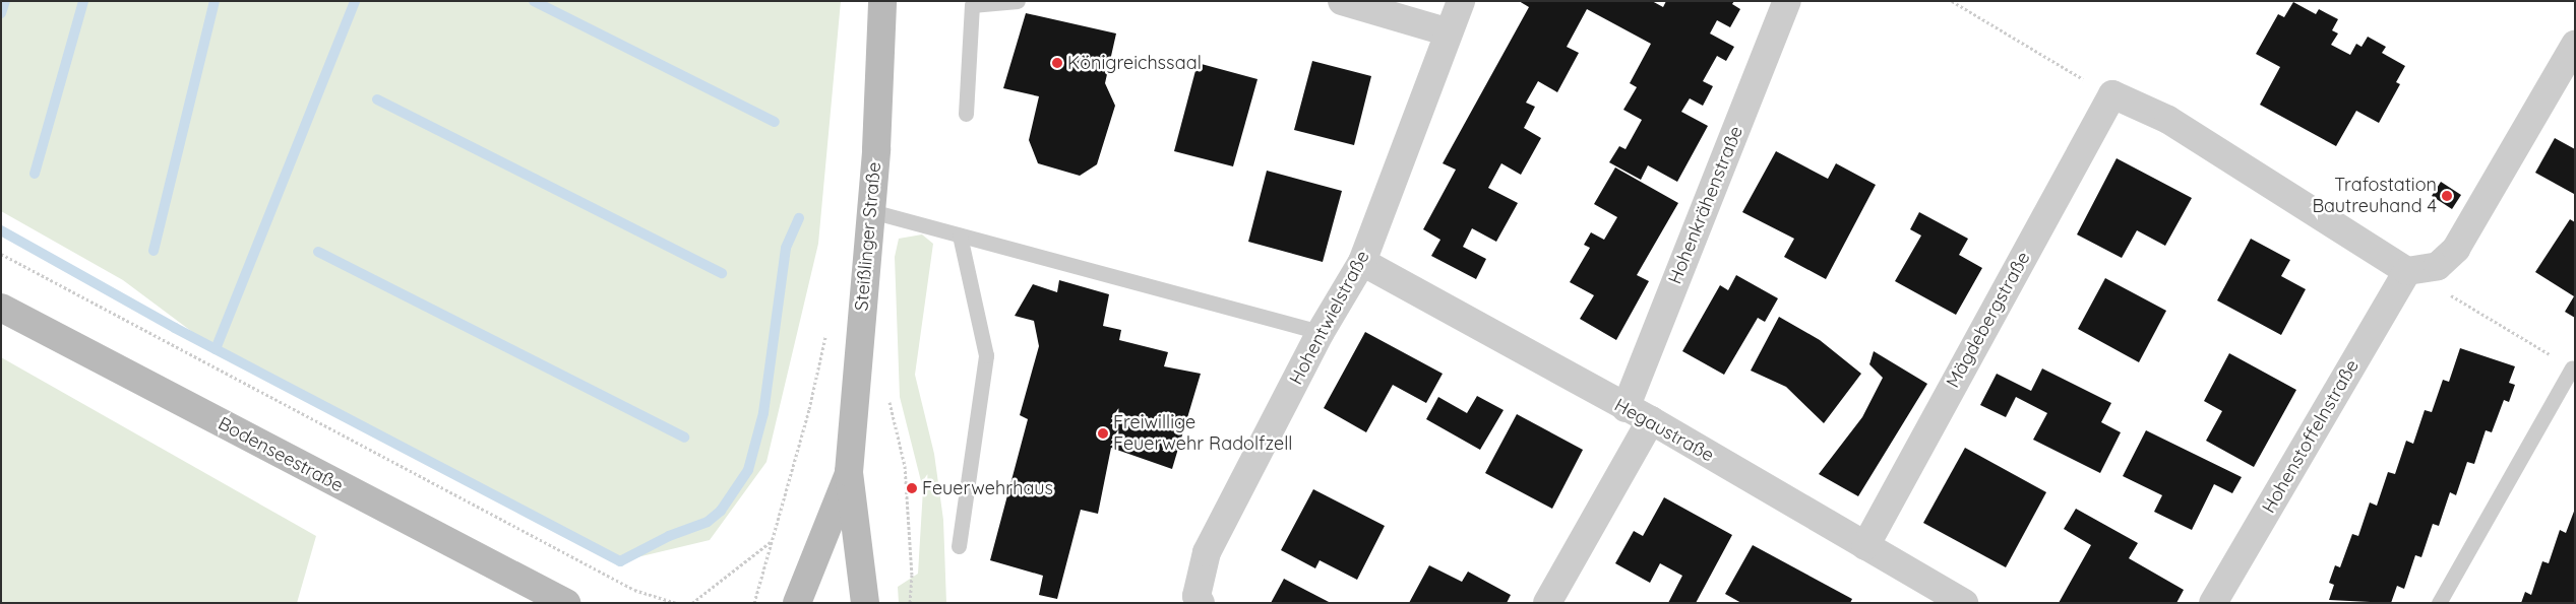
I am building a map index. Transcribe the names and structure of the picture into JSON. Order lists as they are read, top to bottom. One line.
{"streets":{"street":["Hohenkrähenstraße","Steißlinger Straße","Hohentwielstraße","Mägdebergstraße","Hegaustraße","Hohenstoffelnstraße","Bodenseestraße"]},"crossings":[["Hohenkrähenstraße","Hegaustraße"],["Hohentwielstraße","Hegaustraße"],["Mägdebergstraße","Hegaustraße"]],"places":["Königreichssaal","Trafostation Bautreuhand 4","Freiwillige Feuerwehr Radolfzell","Feuerwehrhaus"]}
